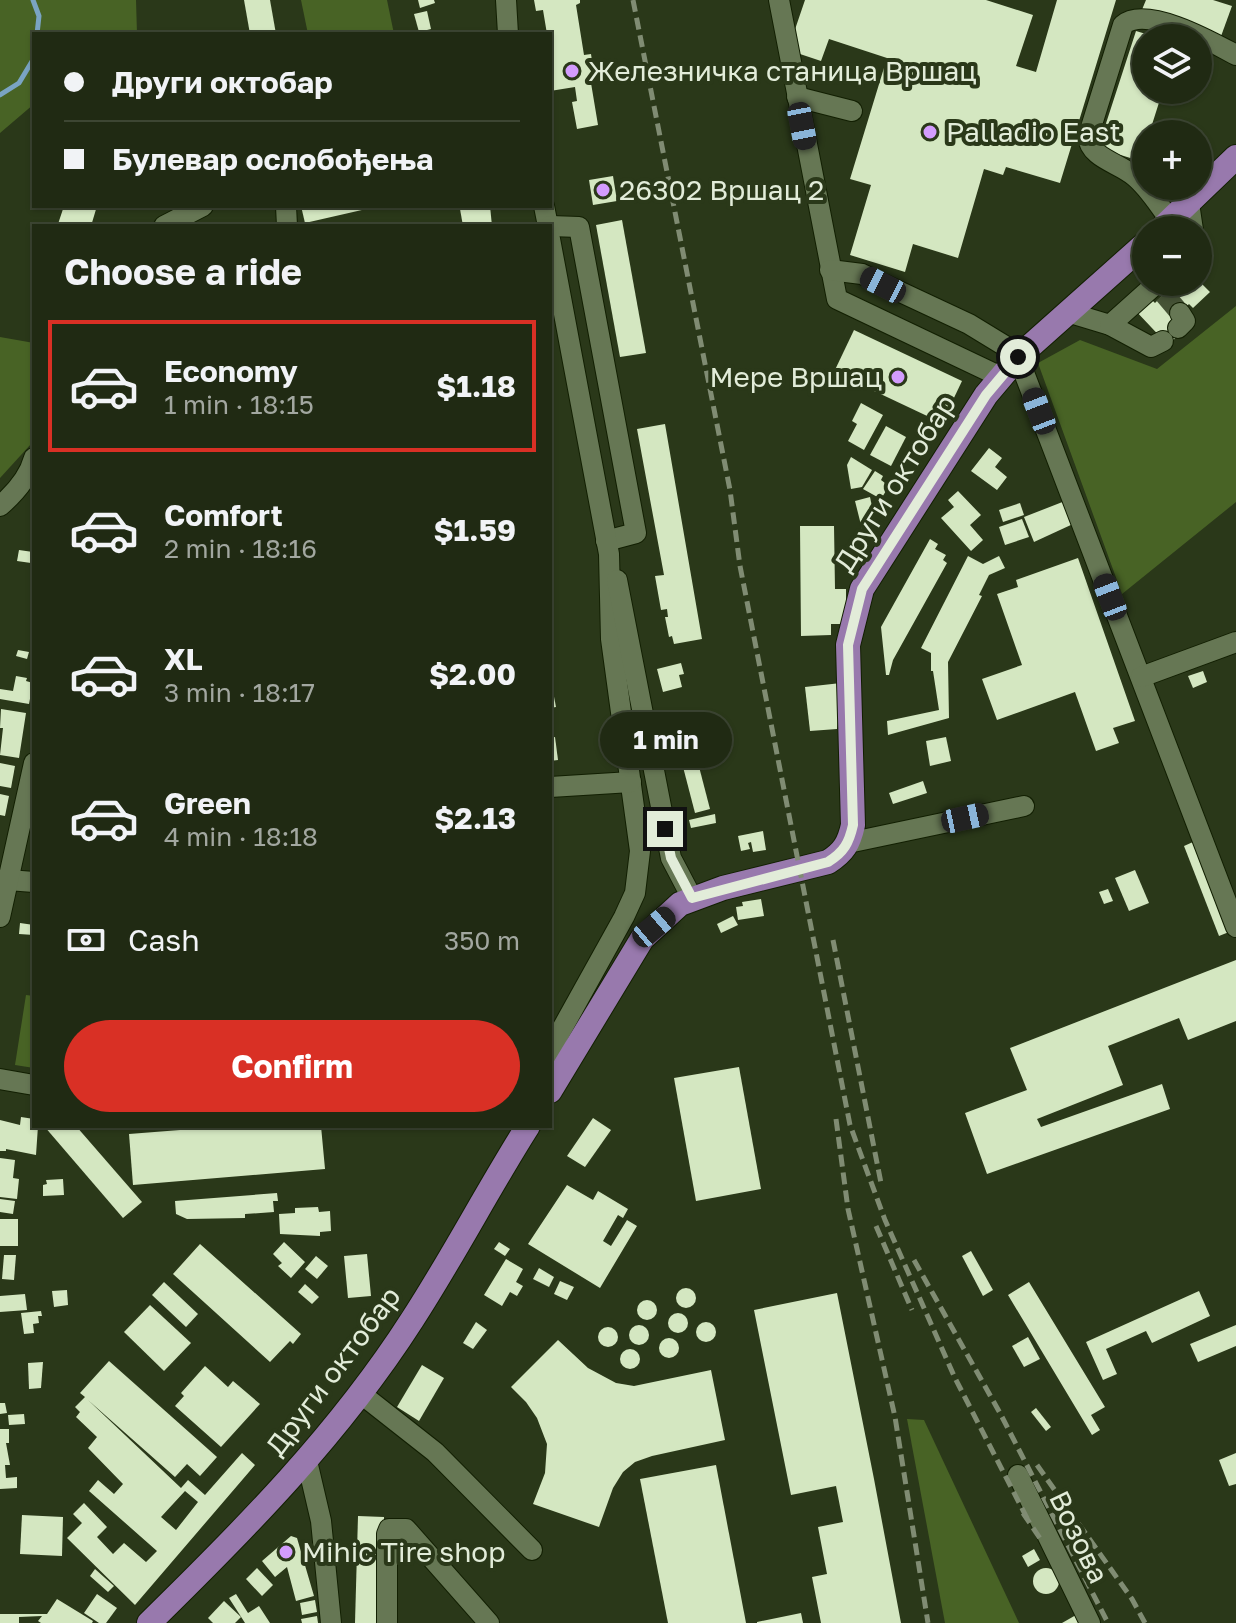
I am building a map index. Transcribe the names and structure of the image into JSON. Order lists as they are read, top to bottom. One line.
{"streets":{"main road":["Други октобар"],"street":["Возова"]},"places":["Железничка станица Вршац","Palladio East","26302 Вршац 2","Мере Вршац","Mihic Tire shop"],"page":{"map_buttons":["+","−"],"banner":["Други октобар","Булевар ослобођења"],"heading":"Choose a ride","list":[{"name":"Economy","note":"1 min · 18:15","value":"$1.18"},{"name":"Comfort","note":"2 min · 18:16","value":"$1.59"},{"name":"XL","note":"3 min · 18:17","value":"$2.00"},{"name":"Green","note":"4 min · 18:18","value":"$2.13"}],"bubble":"1 min","pay":["Cash","350 m"],"buttons":"Confirm"}}
